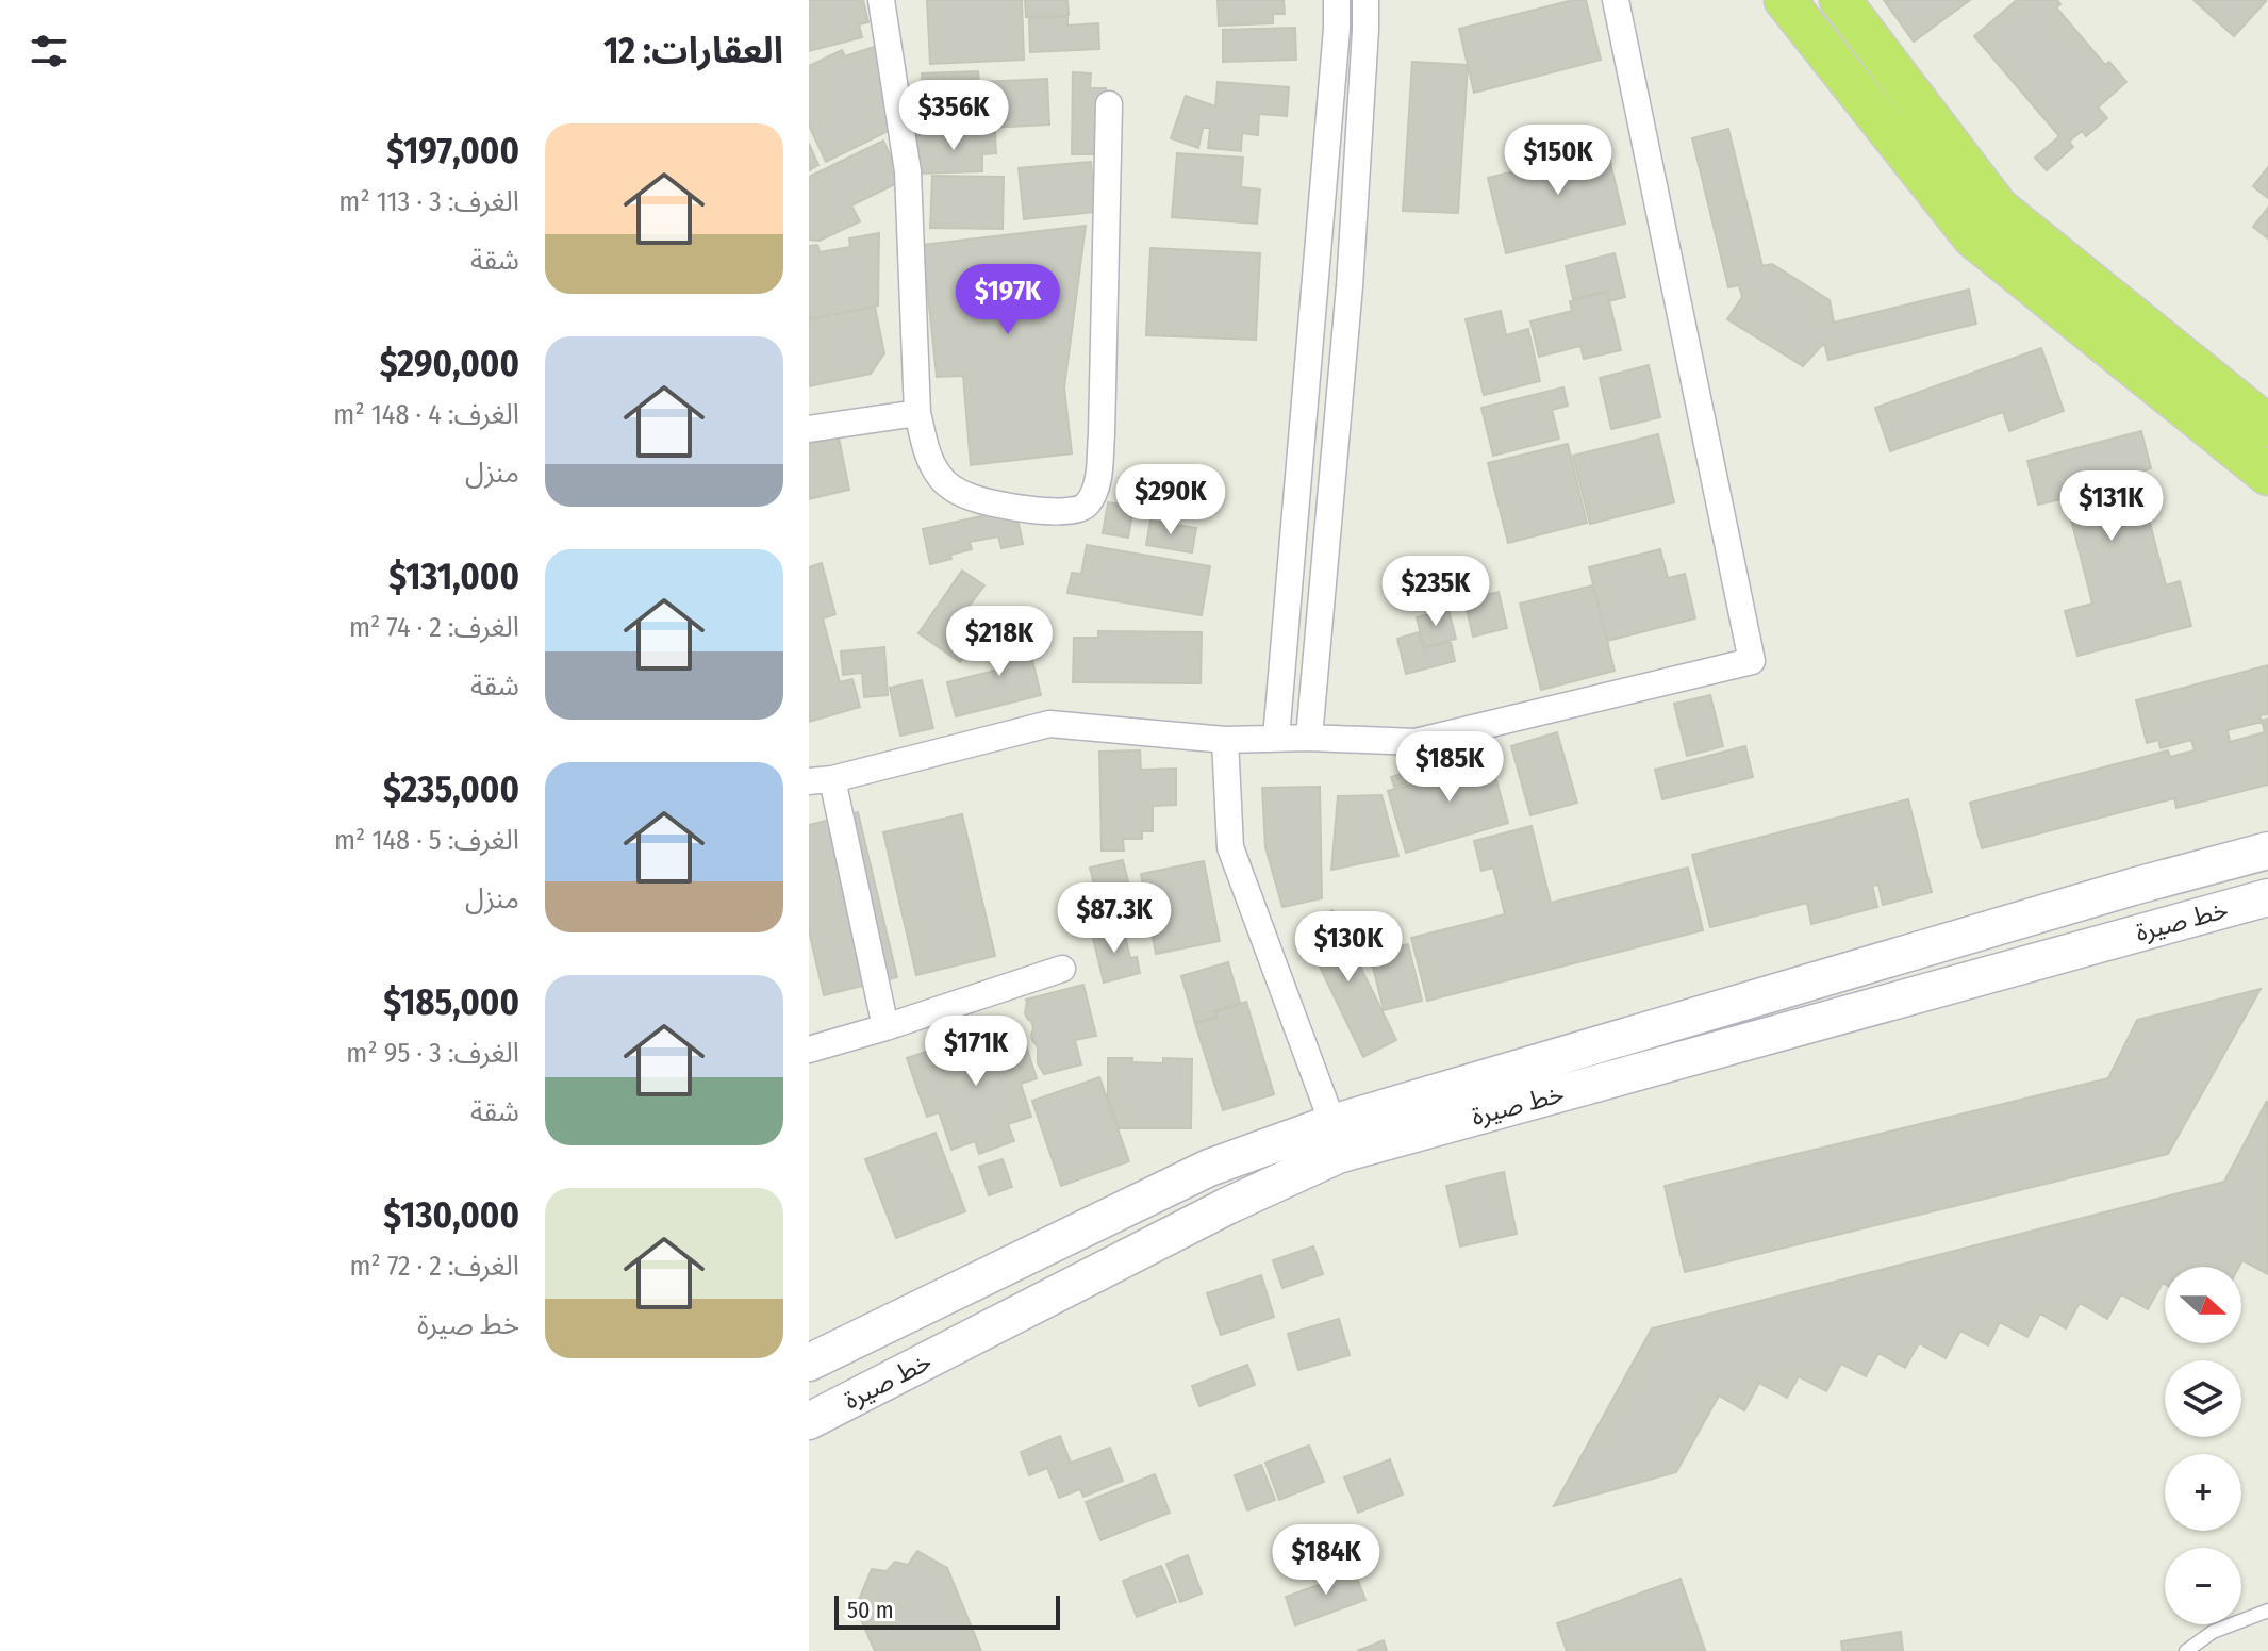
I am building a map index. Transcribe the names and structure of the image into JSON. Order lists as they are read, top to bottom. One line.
{"streets":{"street":["خط صيرة"]},"scale_bar":"50 m","north":"right","page":{"heading":"العقارات: 12","price":["$356K","$150K","$197K","$290K","$131K","$235K","$218K","$185K","$87.3K","$130K","$171K","$184K"],"list":[{"name":"$197,000","note":"الغرف: 3 · 113 m² · شقة"},{"name":"$290,000","note":"الغرف: 4 · 148 m² · منزل"},{"name":"$131,000","note":"الغرف: 2 · 74 m² · شقة"},{"name":"$235,000","note":"الغرف: 5 · 148 m² · منزل"},{"name":"$185,000","note":"الغرف: 3 · 95 m² · شقة"},{"name":"$130,000","note":"الغرف: 2 · 72 m² · خط صيرة"}],"map_buttons":["+","−"],"scale":"50 m"}}
